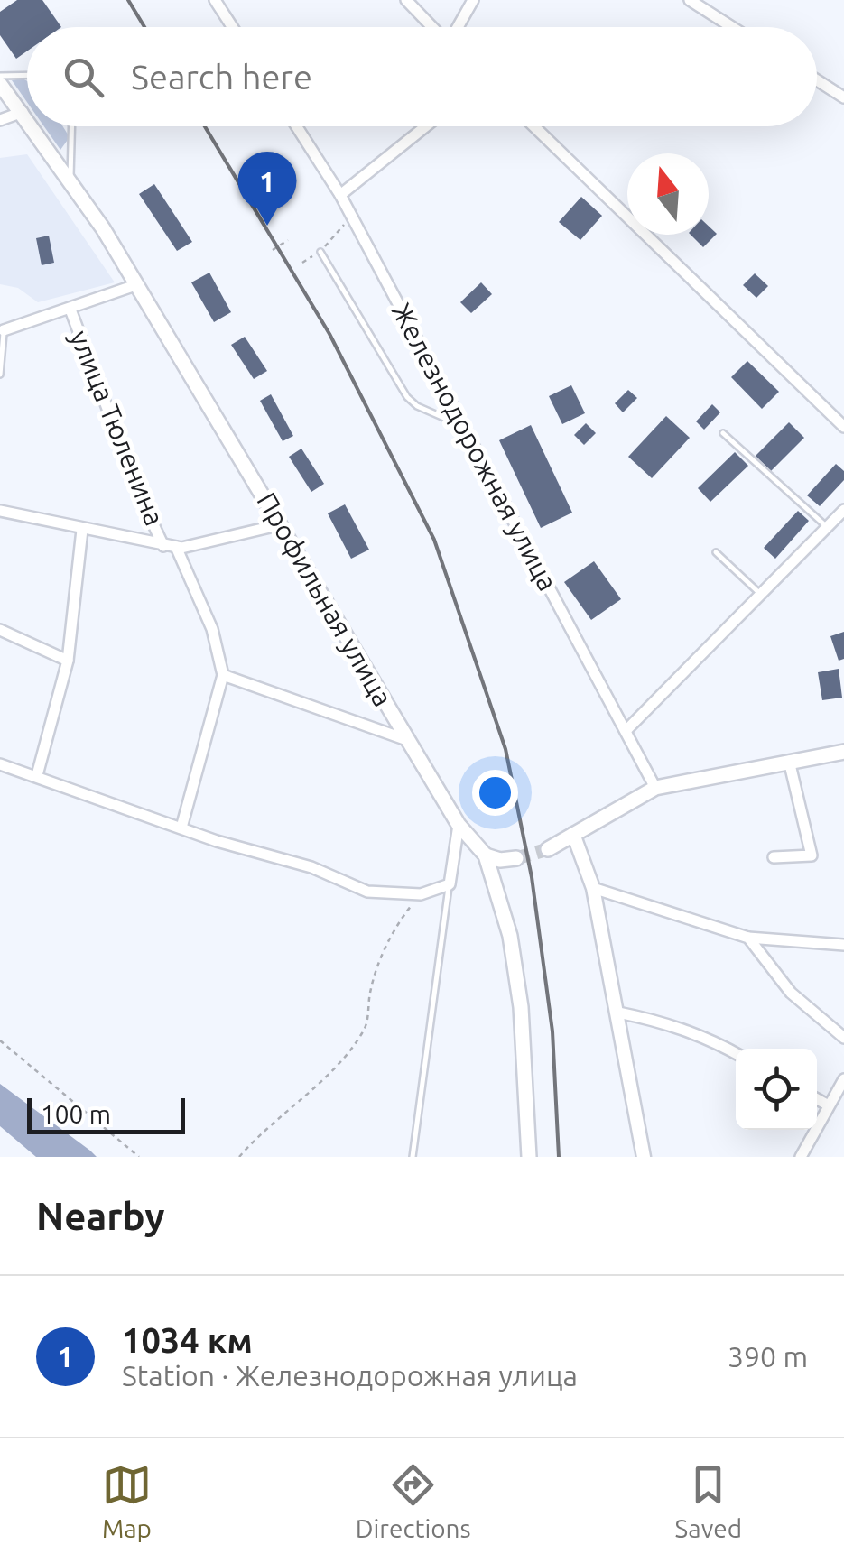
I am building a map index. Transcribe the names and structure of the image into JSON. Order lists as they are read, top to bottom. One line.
{"streets":{"main road":["Профильная улица"],"street":["улица Тюленина","Железнодорожная улица"]},"scale_bar":"100 m","north":"top","page":{"search":"Search here","pins":"1","scale":"100 m","heading":"Nearby","list":[{"mark":"1","name":"1034 км","note":"Station · Железнодорожная улица","value":"390 m"}],"nav":["Map","Directions","Saved"]}}
